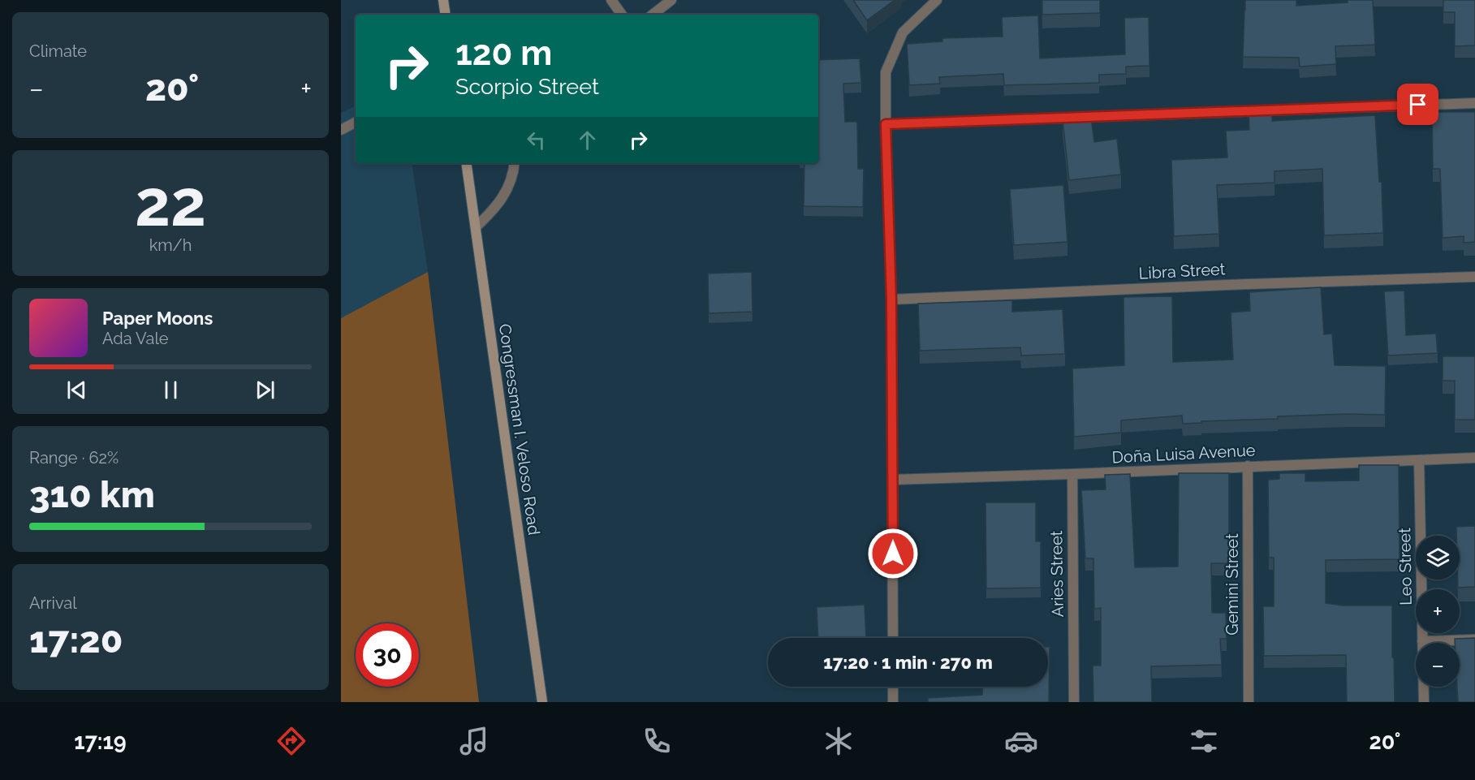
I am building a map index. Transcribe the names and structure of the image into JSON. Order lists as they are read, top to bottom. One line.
{"streets":{"main road":["Congressman I. Veloso Road"],"street":["Libra Street","Doña Luisa Avenue","Leo Street","Aries Street","Gemini Street"]},"crossings":[["Doña Luisa Avenue","Leo Street"],["Doña Luisa Avenue","Aries Street"],["Doña Luisa Avenue","Gemini Street"]],"page":{"tile":["Climate",["22","km/h"],["Range · 62%","310 km"],["Arrival","17:20"]],"turn":["120 m","Scorpio Street"],"heat":["−","20°","+"],"song":["Paper Moons","Ada Vale"],"map_buttons":["+","−"],"limit":"30","trip":"17:20 · 1 min · 270 m","tabs":["17:19","20°"]}}
